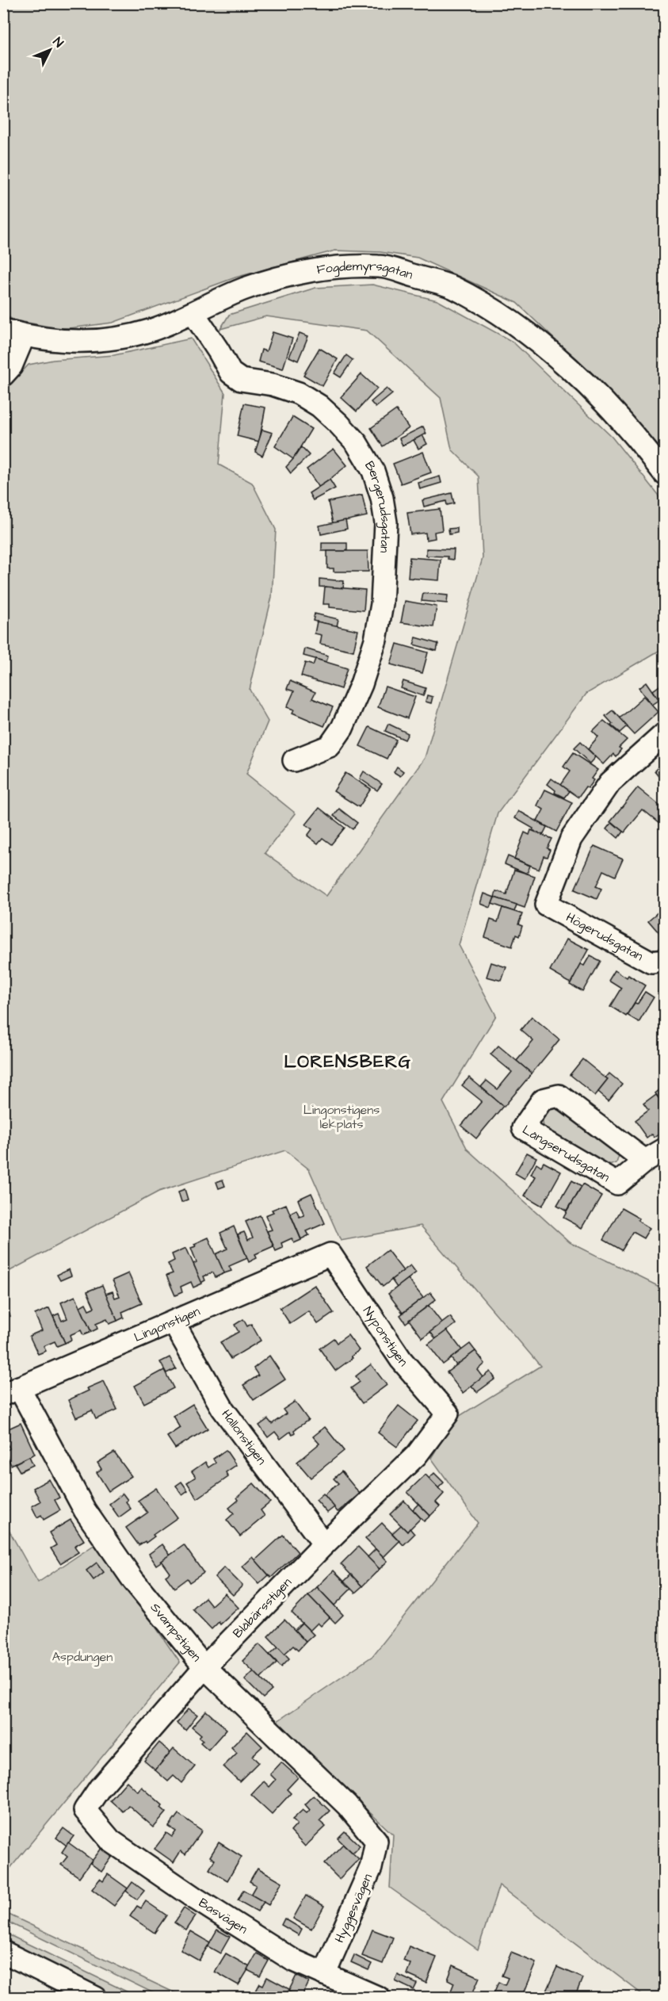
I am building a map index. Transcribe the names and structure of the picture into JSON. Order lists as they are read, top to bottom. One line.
{"streets":{"street":["Fogdemyrsgatan","Bergerudsgatan","Högerudsgatan","Långserudsgatan","Lingonstigen","Nyponstigen","Hallonstigen","Blåbärsstigen","Svampstigen","Hyggesvägen","Basvägen"]},"crossings":[["Fogdemyrsgatan","Bergerudsgatan"],["Lingonstigen","Nyponstigen"],["Lingonstigen","Hallonstigen"],["Lingonstigen","Svampstigen"],["Nyponstigen","Blåbärsstigen"],["Hallonstigen","Blåbärsstigen"],["Blåbärsstigen","Svampstigen"],["Blåbärsstigen","Basvägen"],["Svampstigen","Hyggesvägen"],["Hyggesvägen","Basvägen"]],"districts":["LORENSBERG"],"parks":["Lingonstigens lekplats","Aspdungen"],"north":"top right"}
